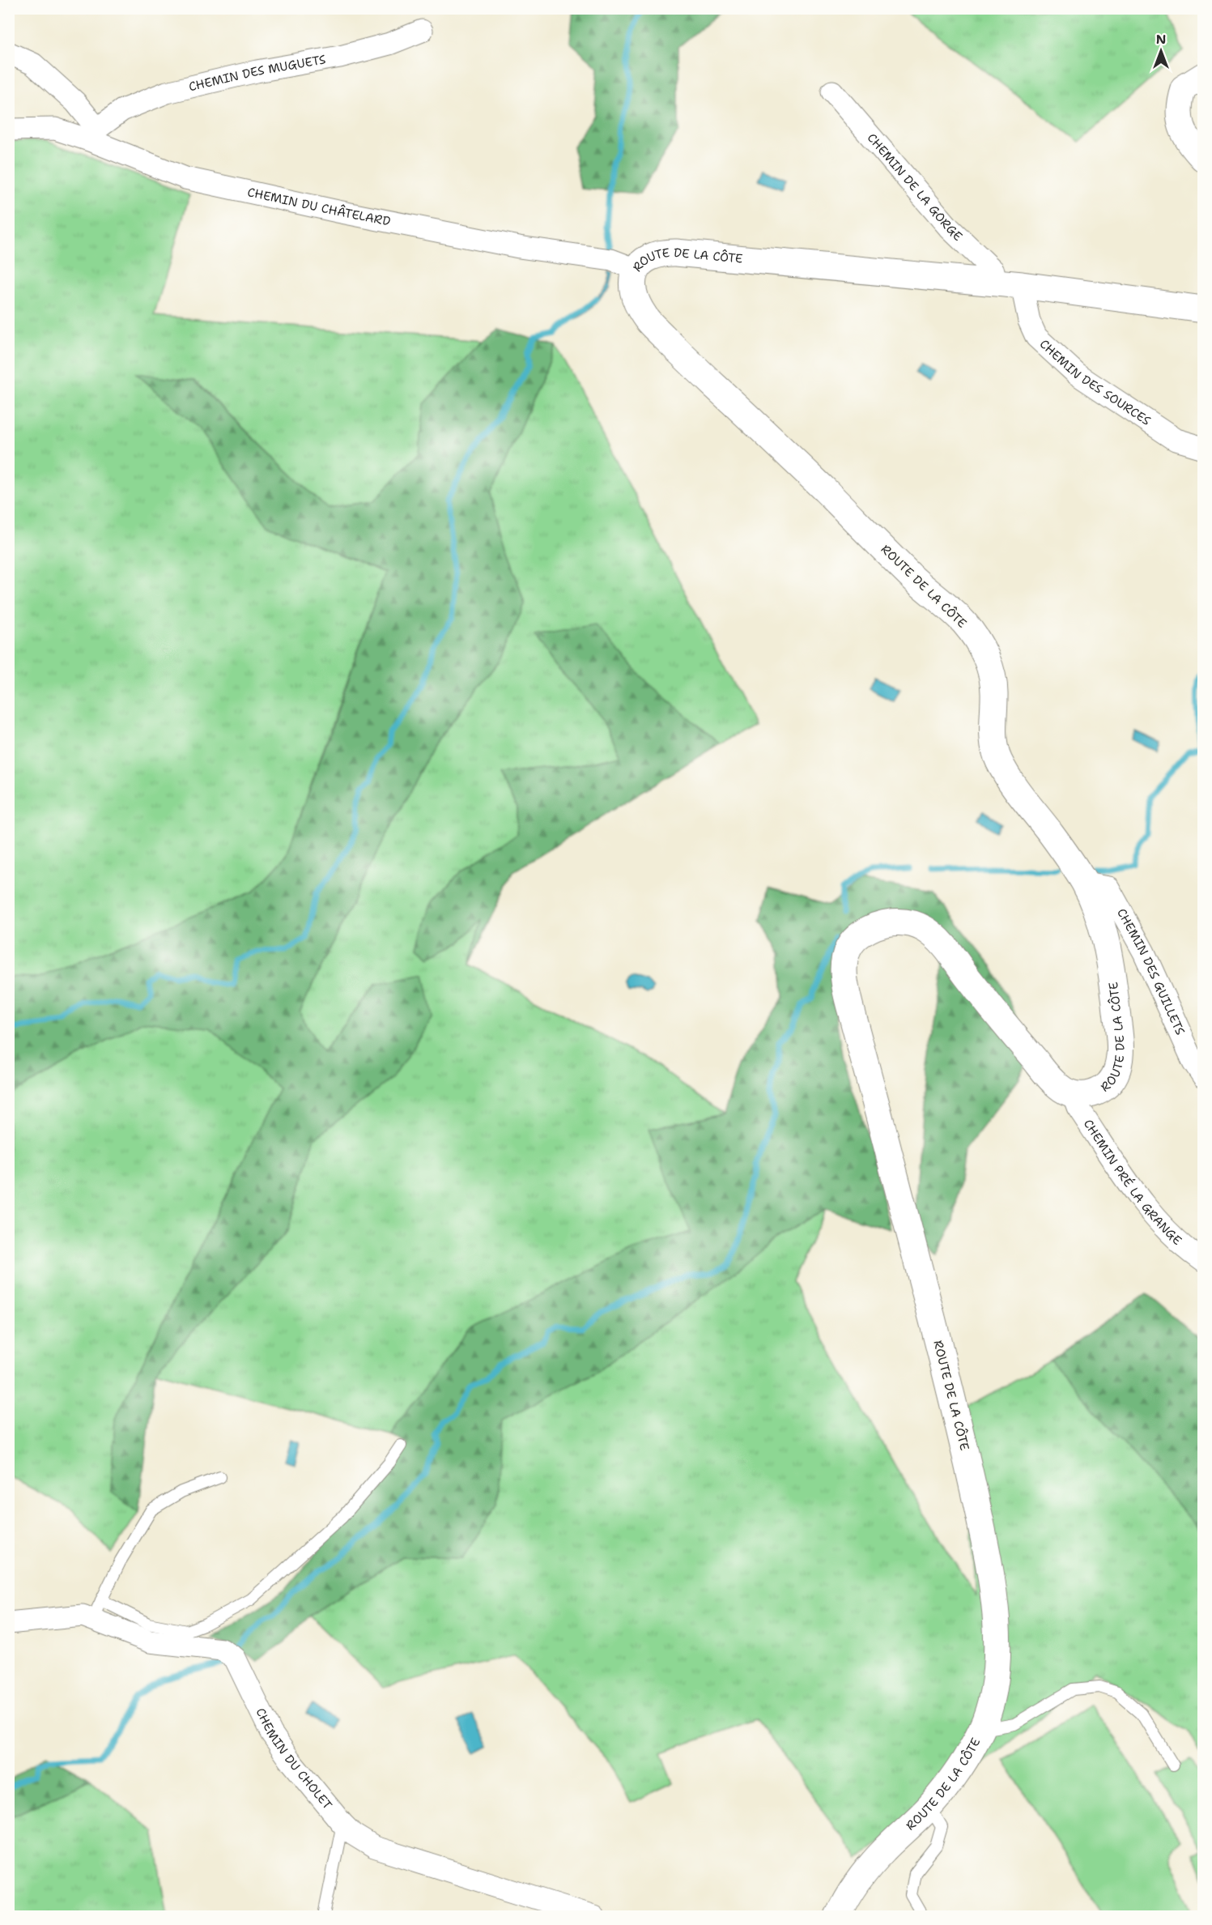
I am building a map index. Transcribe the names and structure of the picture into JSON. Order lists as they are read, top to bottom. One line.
{"streets":{"street":["CHEMIN DES MUGUETS","CHEMIN DE LA GORGE","CHEMIN DU CHÂTELARD","ROUTE DE LA CÔTE","CHEMIN DES SOURCES","CHEMIN DES GUILLETS","CHEMIN PRÉ LA GRANGE","CHEMIN DU CHOLET"]},"crossings":[["CHEMIN DES MUGUETS","CHEMIN DU CHÂTELARD"],["CHEMIN DE LA GORGE","ROUTE DE LA CÔTE"],["CHEMIN DU CHÂTELARD","ROUTE DE LA CÔTE"],["ROUTE DE LA CÔTE","CHEMIN DES SOURCES"],["ROUTE DE LA CÔTE","CHEMIN DES GUILLETS"],["ROUTE DE LA CÔTE","CHEMIN PRÉ LA GRANGE"]],"north":"top"}
